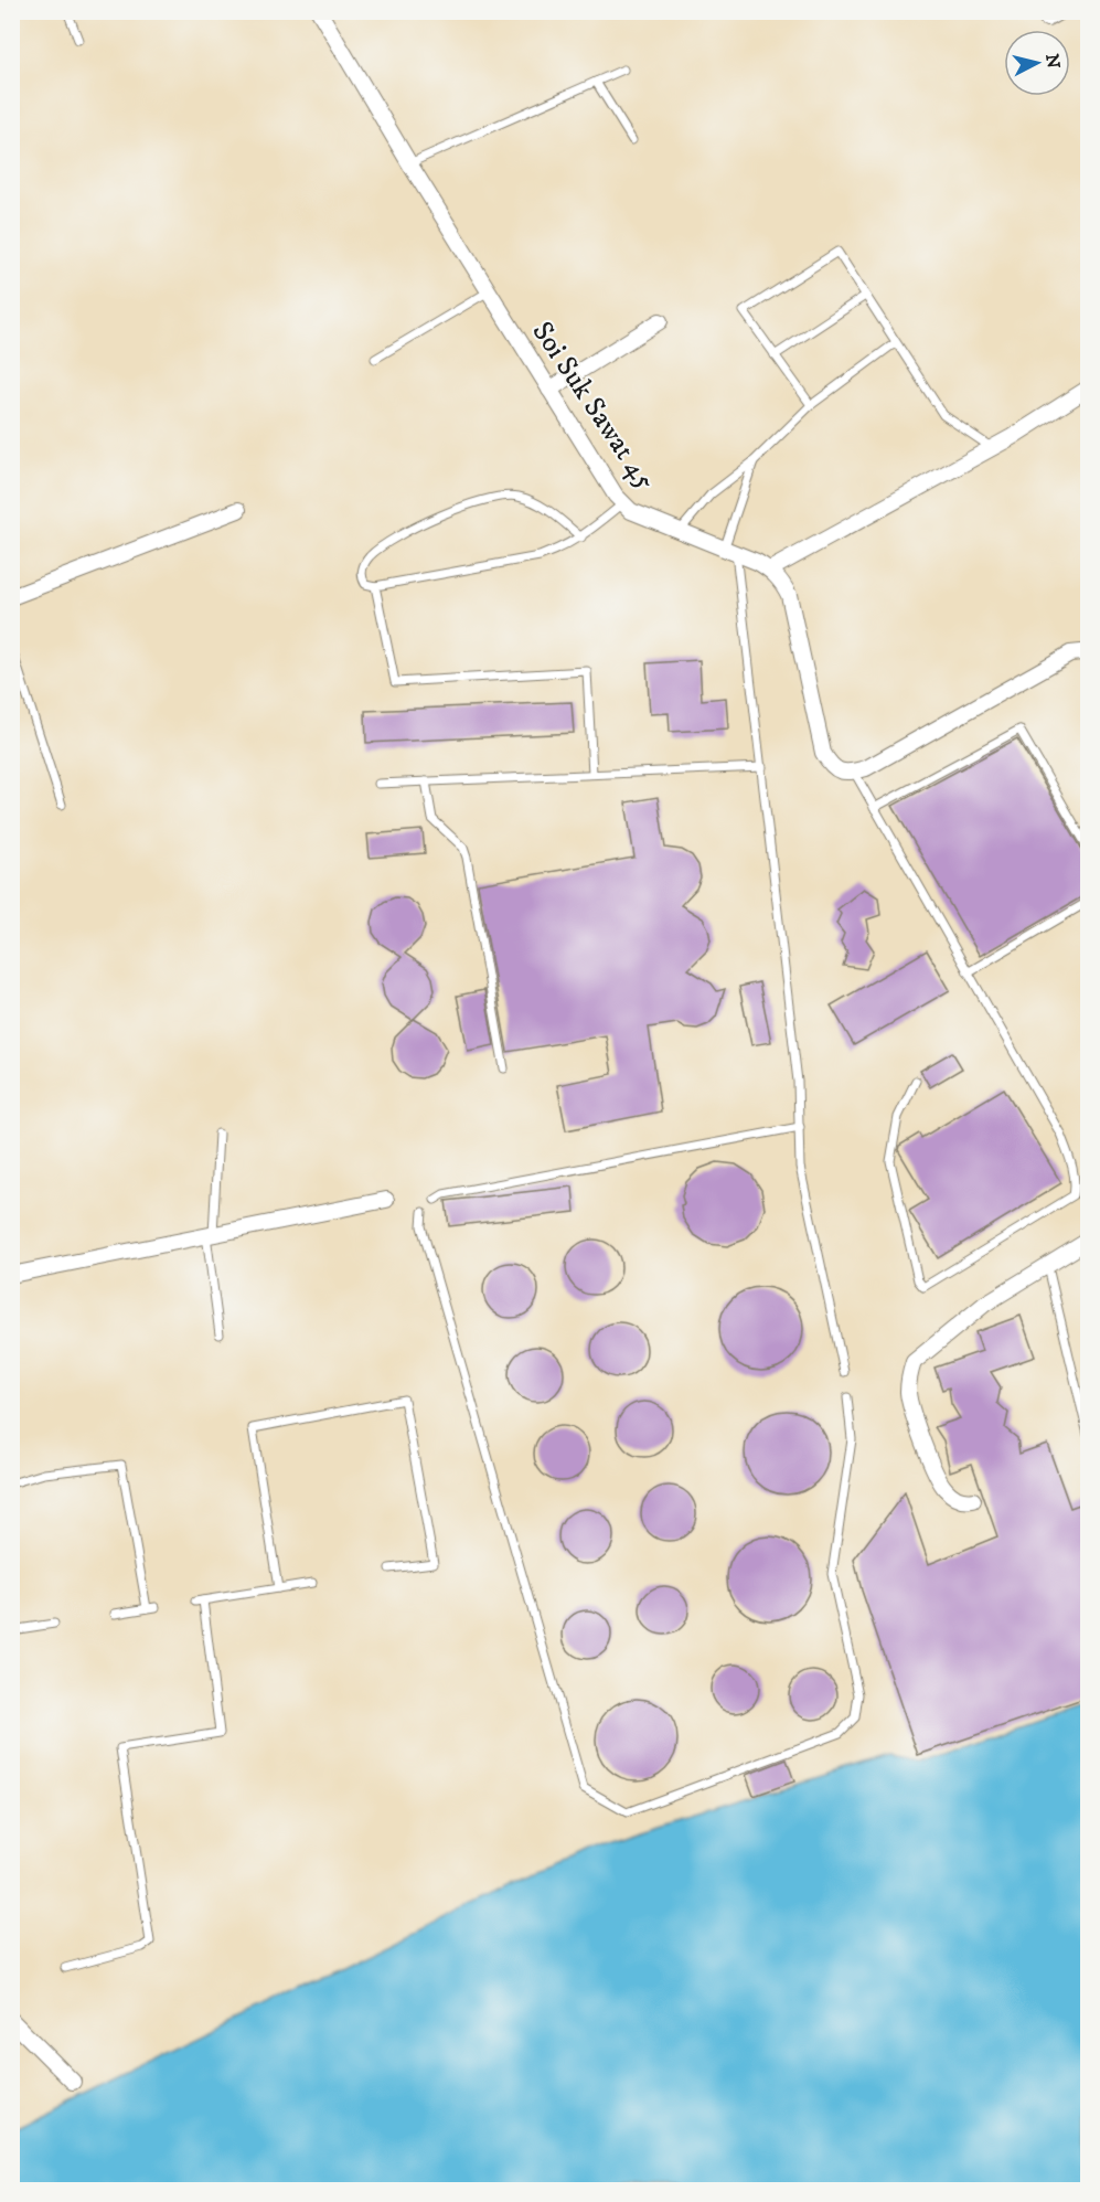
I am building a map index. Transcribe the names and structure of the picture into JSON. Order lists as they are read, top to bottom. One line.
{"streets":{"street":["Soi Suk Sawat 45"]},"north":"right"}
